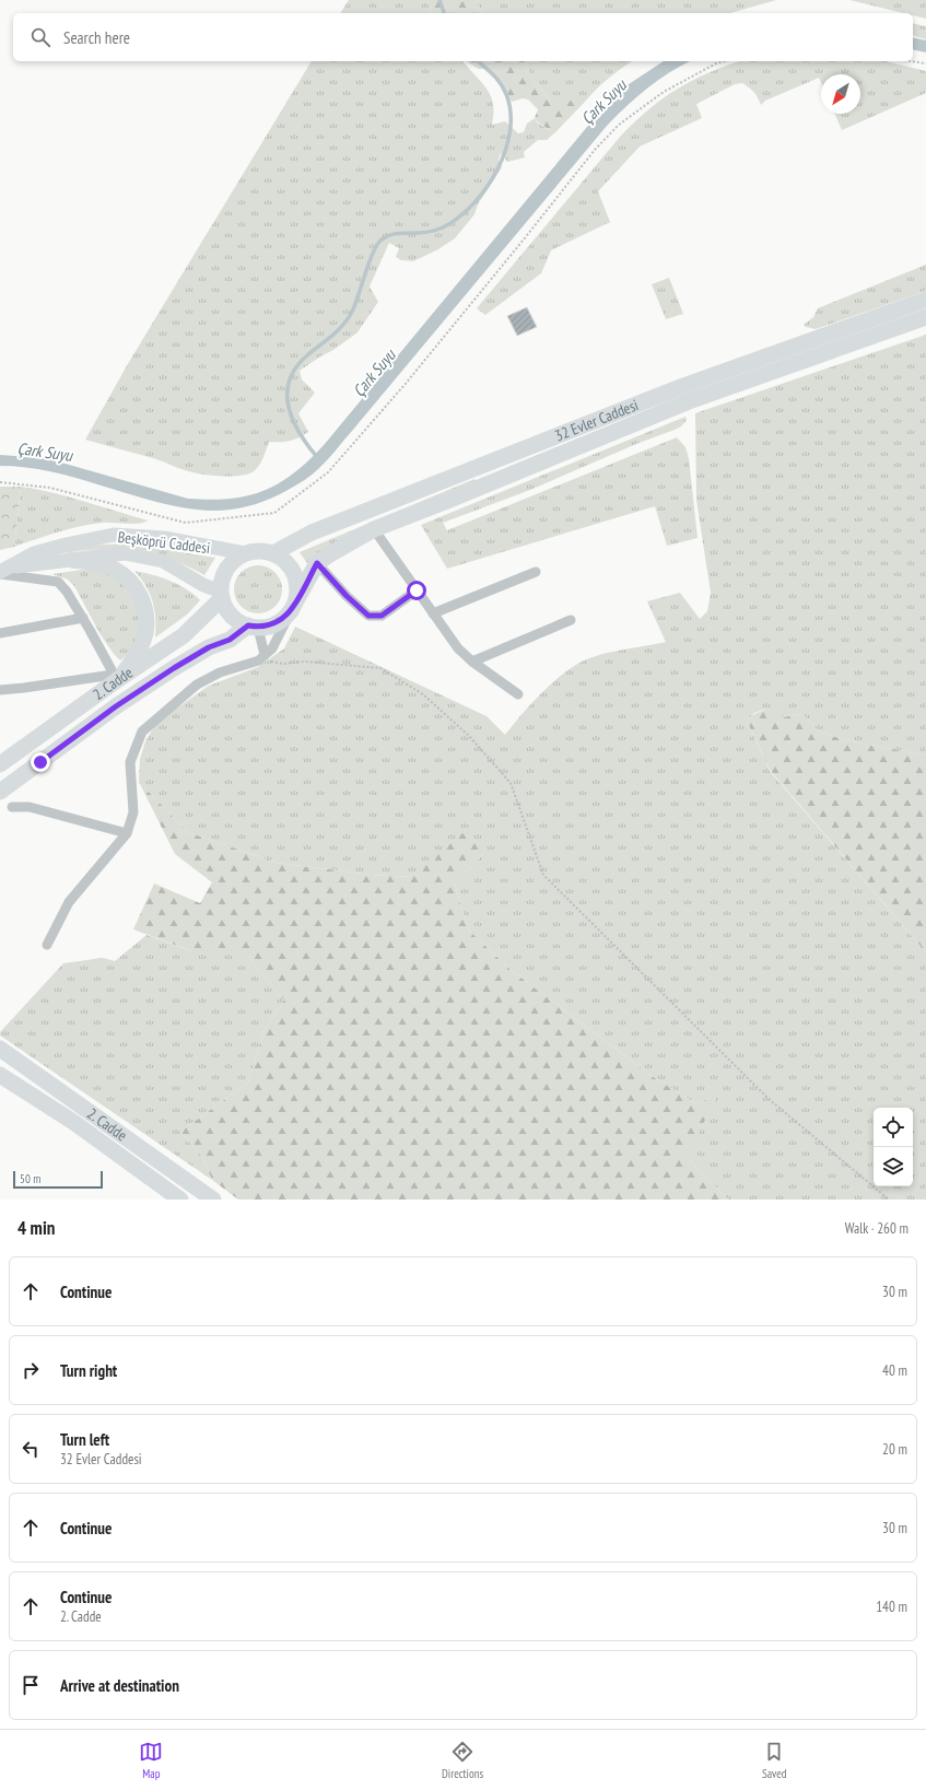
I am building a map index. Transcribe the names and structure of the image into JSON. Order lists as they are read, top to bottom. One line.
{"streets":{"main road":["32 Evler Caddesi","Beşköprü Caddesi","2. Cadde"]},"crossings":[["32 Evler Caddesi","Beşköprü Caddesi"],["32 Evler Caddesi","2. Cadde"],["Beşköprü Caddesi","2. Cadde"]],"water":["Çark Suyu"],"scale_bar":"50 m","north":"bottom left","page":{"search":"Search here","scale":"50 m","heading":["4 min","Walk · 260 m"],"list":[["Continue","30 m"],["Turn right","40 m"],["Turn left","32 Evler Caddesi","20 m"],["Continue","30 m"],["Continue","2. Cadde","140 m"],"Arrive at destination"],"nav":["Map","Directions","Saved"]}}
